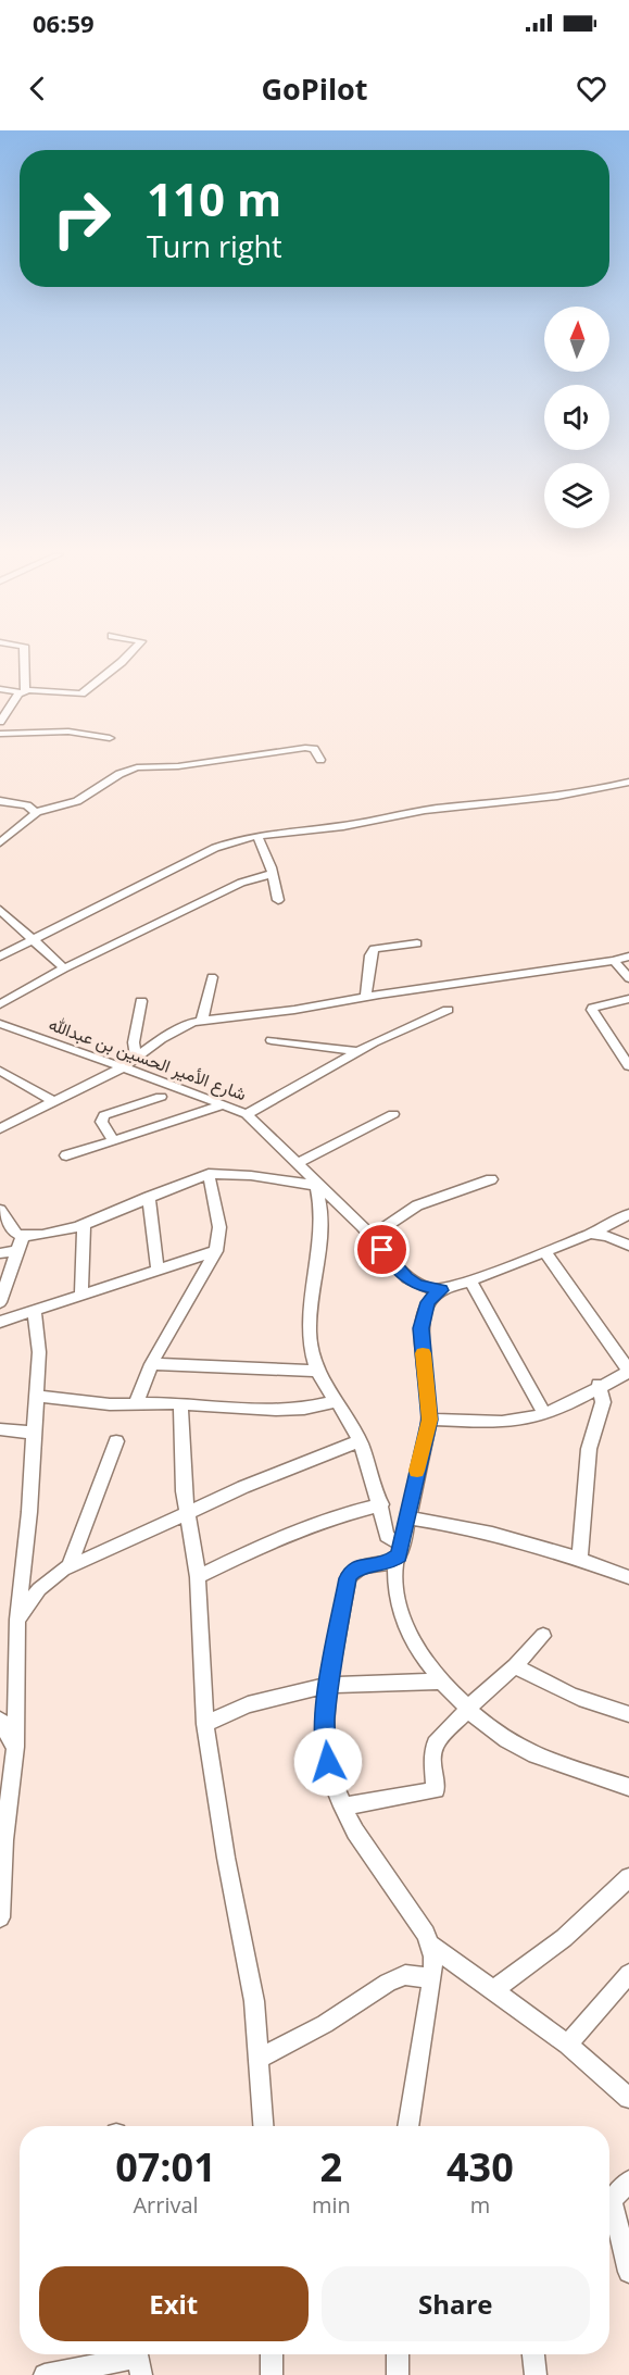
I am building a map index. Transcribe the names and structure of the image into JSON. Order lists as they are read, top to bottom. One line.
{"streets":{"street":["شارع الأمير الحسين بن عبدالله"]},"north":"top","page":{"status":"06:59","header":"GoPilot","turn":["110 m","Turn right"],"eta":["07:01","Arrival","2","min","430","m"],"buttons":["Exit","Share"]}}
